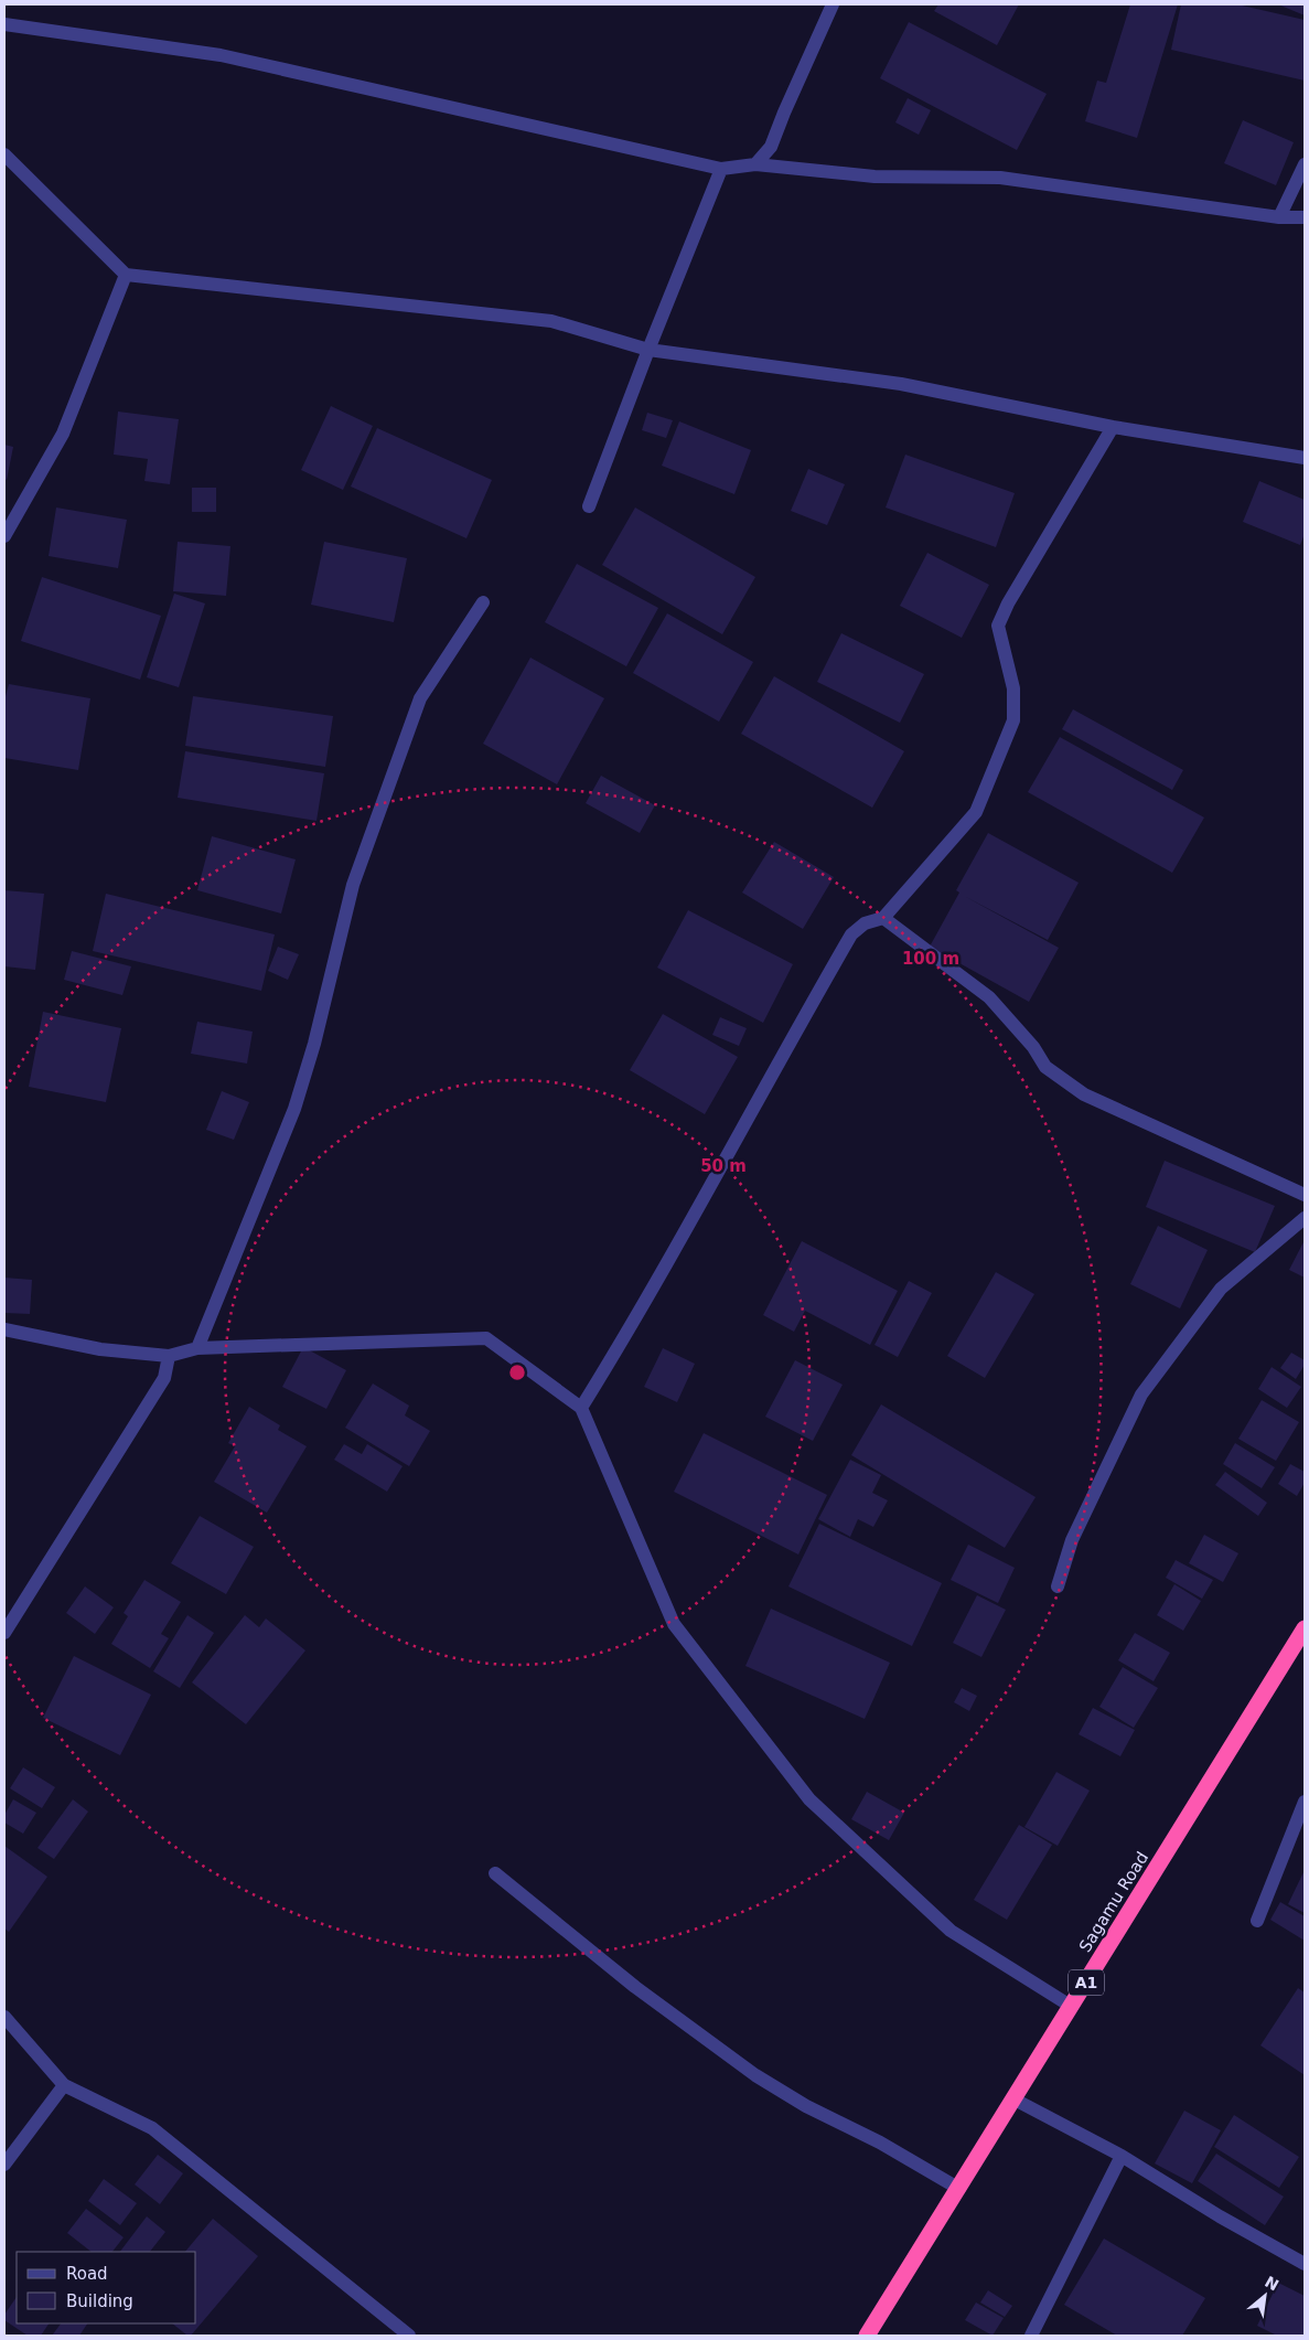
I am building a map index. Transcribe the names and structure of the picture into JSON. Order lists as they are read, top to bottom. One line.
{"streets":{"highway":["Sagamu Road","A1"]},"legend":["Road","Building"],"north":"top right","rings":["100 m","50 m"]}
